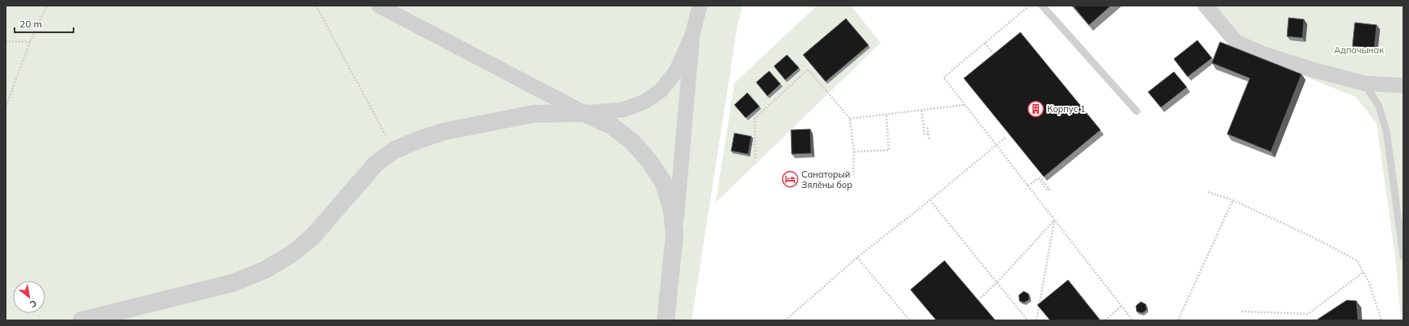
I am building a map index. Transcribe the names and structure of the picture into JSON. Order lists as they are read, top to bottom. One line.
{"parks":["Адпачынак"],"places":{"building":["Корпус 1"],"hotel":["Санаторый Зялёны бор"]},"scale_bar":"20 m","north":"bottom right"}
